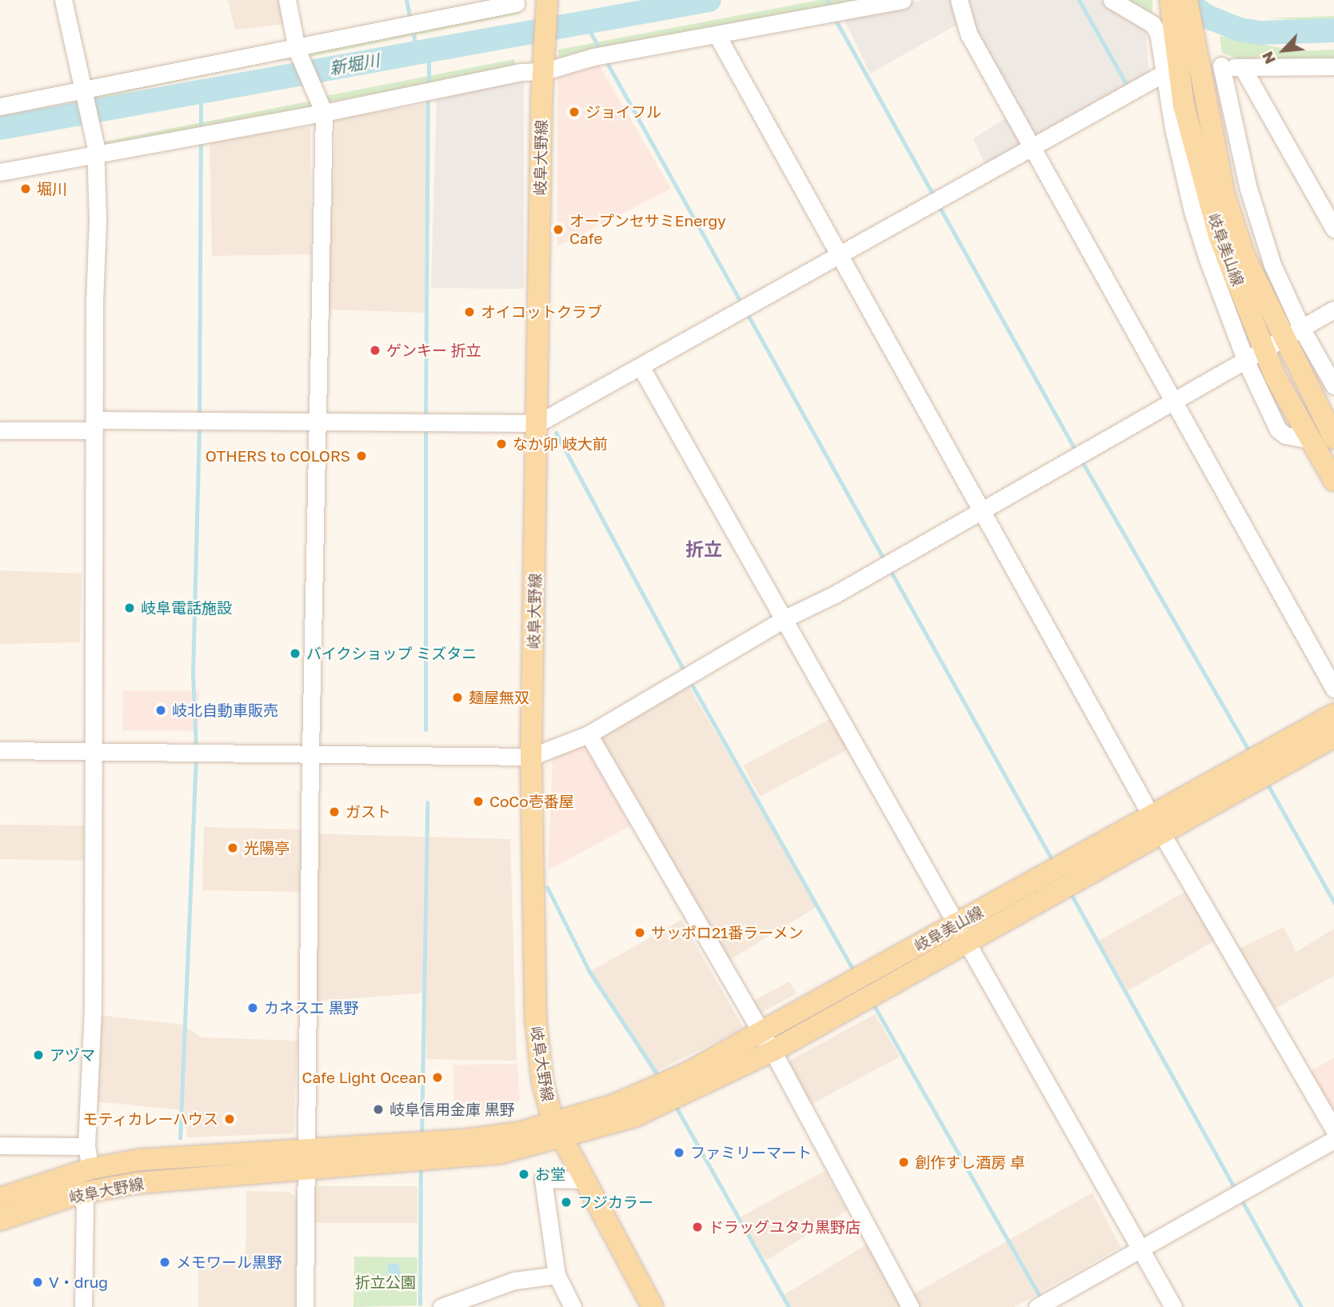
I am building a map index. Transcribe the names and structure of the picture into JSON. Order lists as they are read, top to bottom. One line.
{"streets":{"main road":["岐阜大野線","岐阜美山線"]},"crossings":[["岐阜大野線","岐阜美山線"]],"districts":["折立"],"water":["新堀川"],"parks":["折立公園"],"places":["ジョイフル","堀川","オープンセサミEnergy Cafe","オイコットクラブ","ゲンキー 折立","なか卯 岐大前","OTHERS to COLORS","岐阜電話施設","バイクショップ ミズタニ","麺屋無双","岐北自動車販売","CoCo壱番屋","ガスト","光陽亭","サッポロ21番ラーメン","カネスエ 黒野","アヅマ","Cafe Light Ocean","岐阜信用金庫 黒野","モティカレーハウス","ファミリーマート","創作すし酒房 卓","お堂","フジカラー","ドラッグユタカ黒野店","メモワール黒野","V・drug"],"north":"bottom left"}
